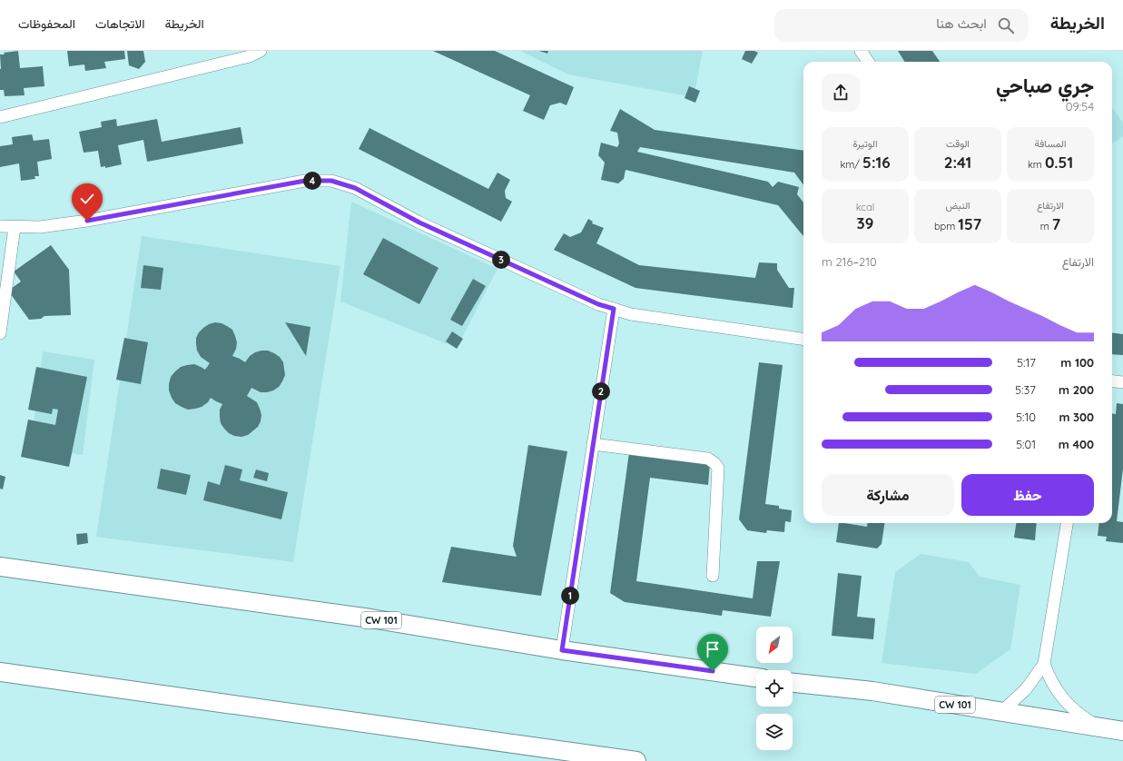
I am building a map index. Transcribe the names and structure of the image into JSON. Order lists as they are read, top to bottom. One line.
{"streets":{"main road":["CW 101"]},"north":"bottom left","page":{"header":"الخريطة","search":"ابحث هنا","nav":["الخريطة","الاتجاهات","المحفوظات"],"heading":["جري صباحي","09:54"],"stats":[["المسافة","0.51 km"],["الوقت","2:41"],["الوتيرة","5:16 /km"],["الارتفاع","7 m"],["النبض","157 bpm"],["kcal","39"]],"pins":["4","3","2","1"],"chart":["الارتفاع","210–216 m"],"list":[{"name":"100 m","note":"5:17"},{"name":"200 m","note":"5:37"},{"name":"300 m","note":"5:10"},{"name":"400 m","note":"5:01"}],"buttons":["حفظ","مشاركة"]}}
